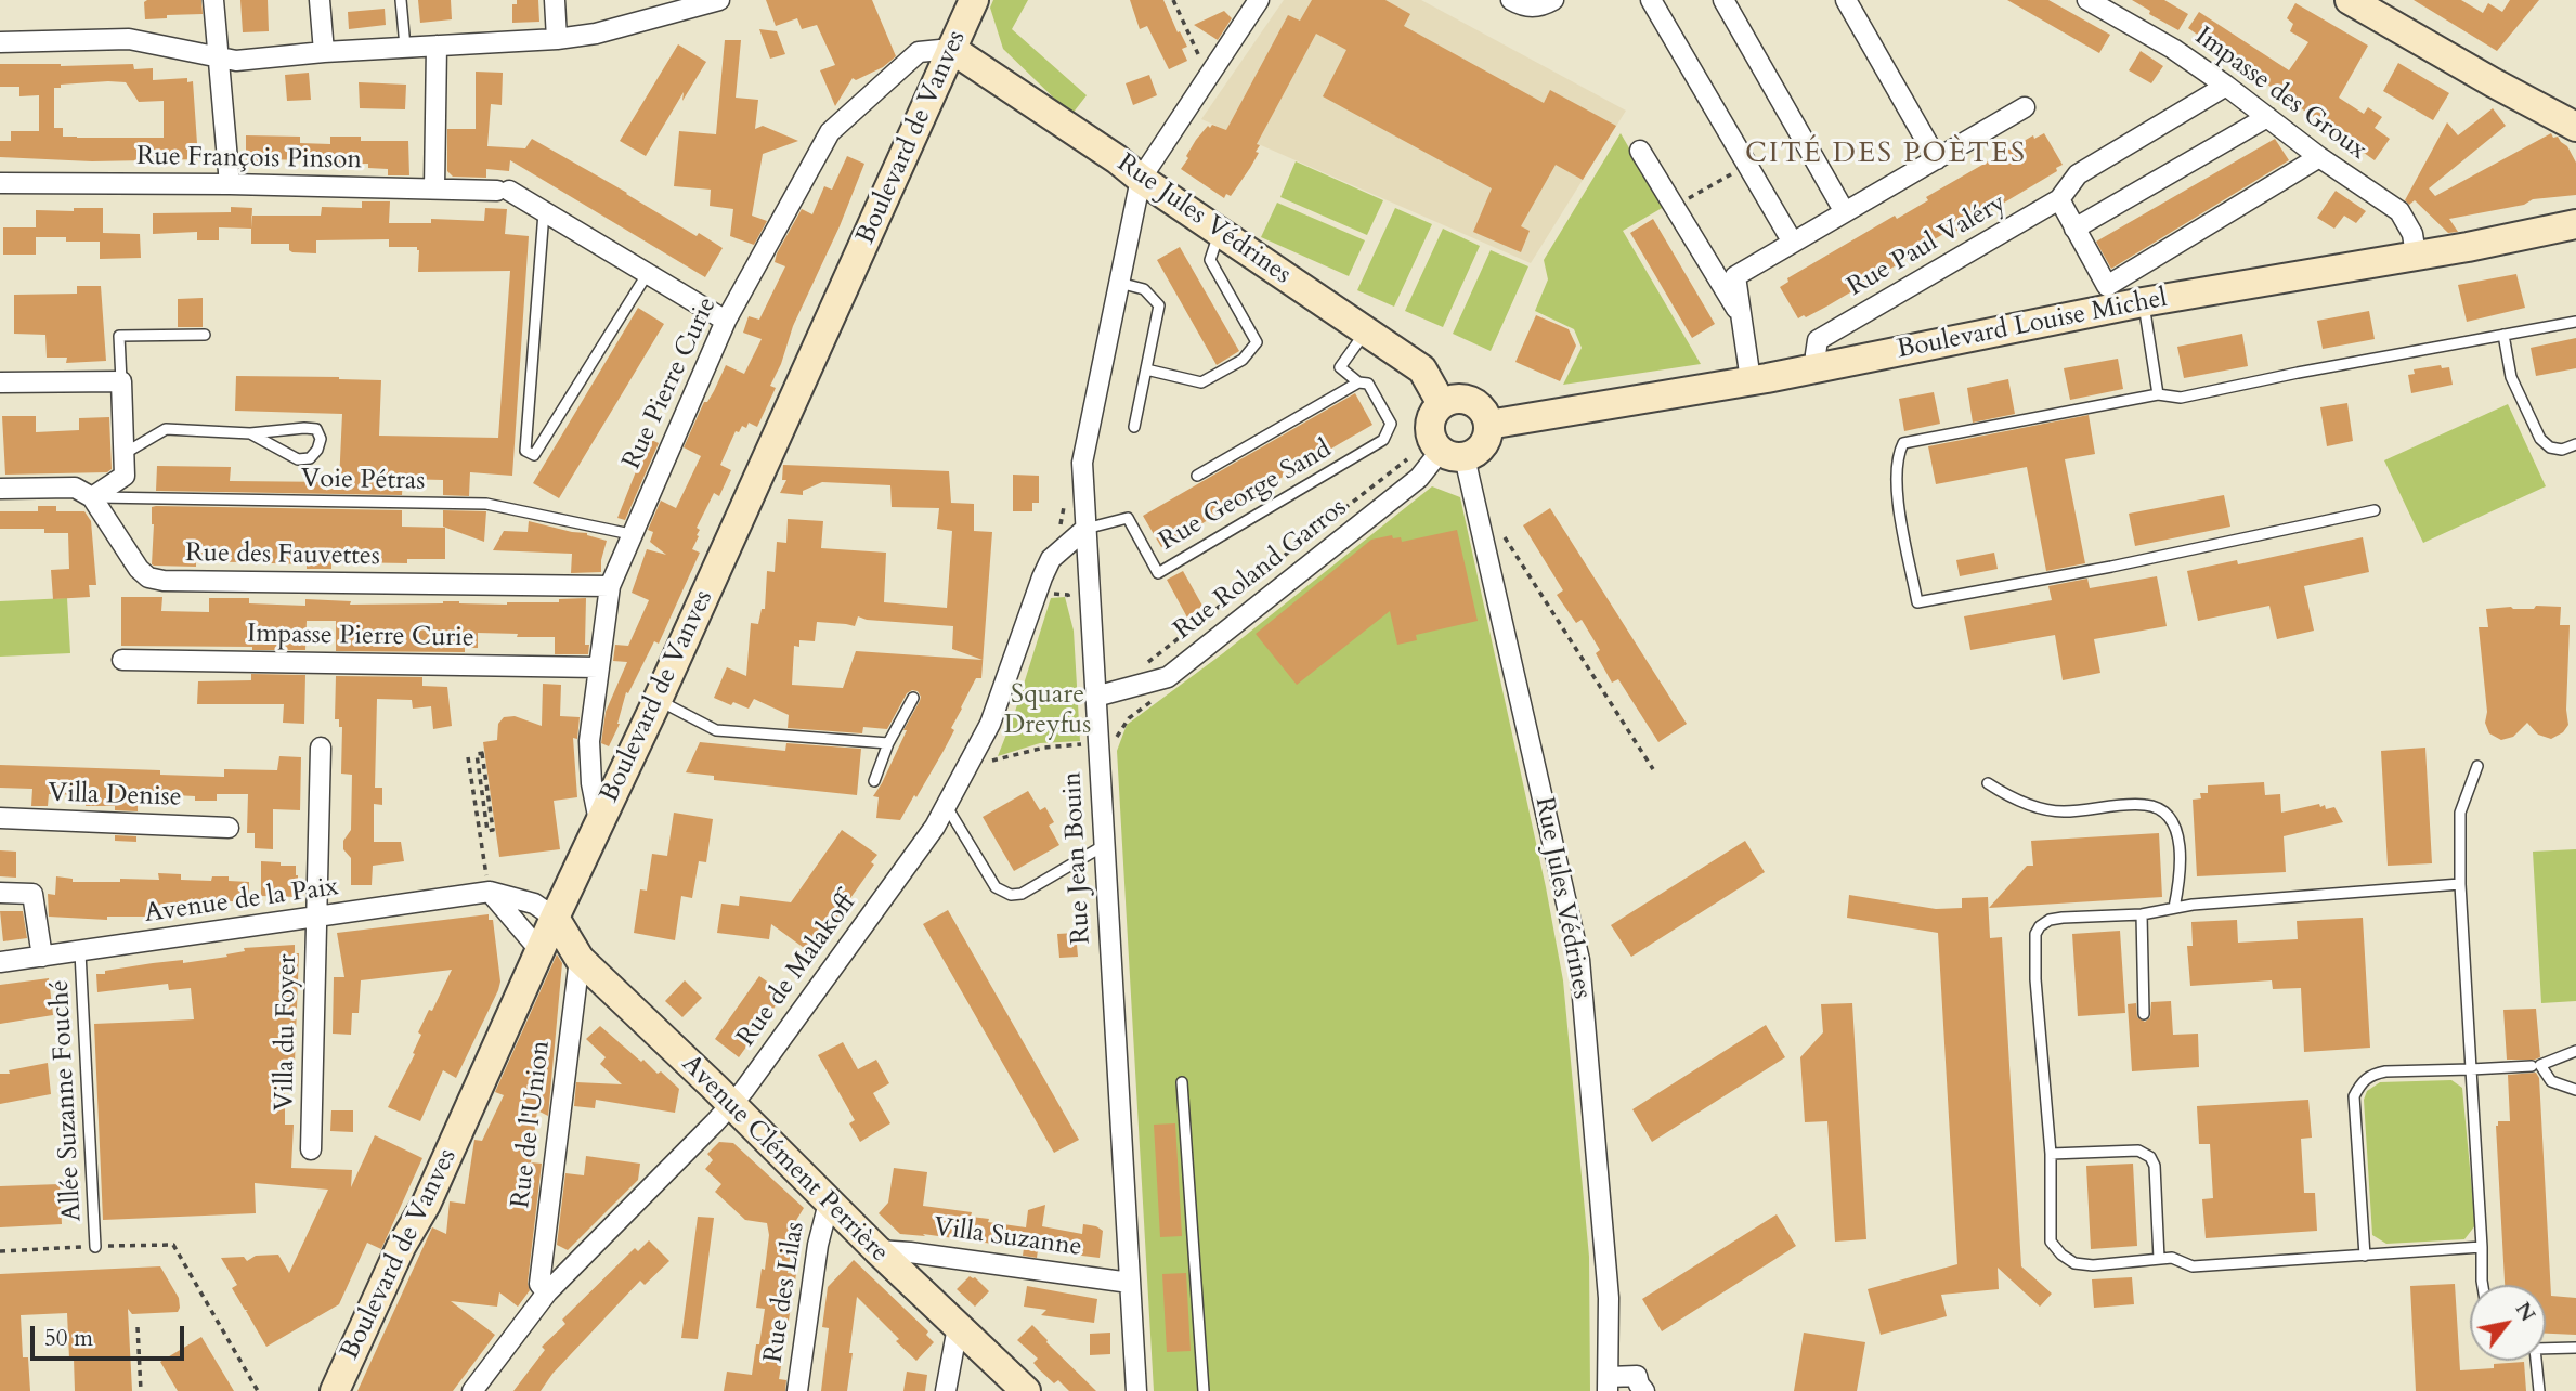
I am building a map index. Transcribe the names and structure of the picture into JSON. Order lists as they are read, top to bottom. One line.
{"streets":{"street":["Impasse des Groux","Boulevard de Vanves","Rue François Pinson","Rue Jules Védrines","Rue Paul Valéry","Boulevard Louise Michel","Rue Pierre Curie","Rue des Fauvettes","Rue Roland Garros","Impasse Pierre Curie","Villa Denise","Rue Jean Bouin","Avenue de la Paix","Rue de Malakoff","Villa du Foyer","Rue de l'Union","Avenue Clément Perrière","Villa Suzanne","Rue des Lilas"],"lane":["Voie Pétras","Rue George Sand","Allée Suzanne Fouché"]},"crossings":[["Impasse des Groux","Boulevard Louise Michel"],["Boulevard de Vanves","Rue Jules Védrines"],["Boulevard de Vanves","Rue Pierre Curie"],["Boulevard de Vanves","Avenue de la Paix"],["Boulevard de Vanves","Avenue Clément Perrière"],["Rue François Pinson","Rue Pierre Curie"],["Rue Jules Védrines","Boulevard Louise Michel"],["Rue Jules Védrines","Rue Pierre Curie"],["Rue Jules Védrines","Rue George Sand"],["Rue Jules Védrines","Rue Roland Garros"],["Rue Jules Védrines","Rue Jean Bouin"],["Rue Paul Valéry","Boulevard Louise Michel"],["Boulevard Louise Michel","Rue Roland Garros"],["Rue Pierre Curie","Voie Pétras"],["Rue Pierre Curie","Rue des Fauvettes"],["Rue Pierre Curie","Impasse Pierre Curie"],["Voie Pétras","Rue des Fauvettes"],["Rue George Sand","Rue Jean Bouin"],["Rue George Sand","Rue de Malakoff"],["Rue Roland Garros","Rue Jean Bouin"],["Rue Jean Bouin","Rue de Malakoff"],["Rue Jean Bouin","Villa Suzanne"],["Avenue de la Paix","Villa du Foyer"],["Avenue de la Paix","Allée Suzanne Fouché"],["Avenue de la Paix","Avenue Clément Perrière"],["Rue de Malakoff","Rue de l'Union"],["Rue de Malakoff","Avenue Clément Perrière"],["Rue de l'Union","Avenue Clément Perrière"],["Avenue Clément Perrière","Villa Suzanne"],["Avenue Clément Perrière","Rue des Lilas"]],"districts":["CITÉ DES POÈTES"],"parks":["Square Dreyfus"],"scale_bar":"50 m","north":"top right"}
